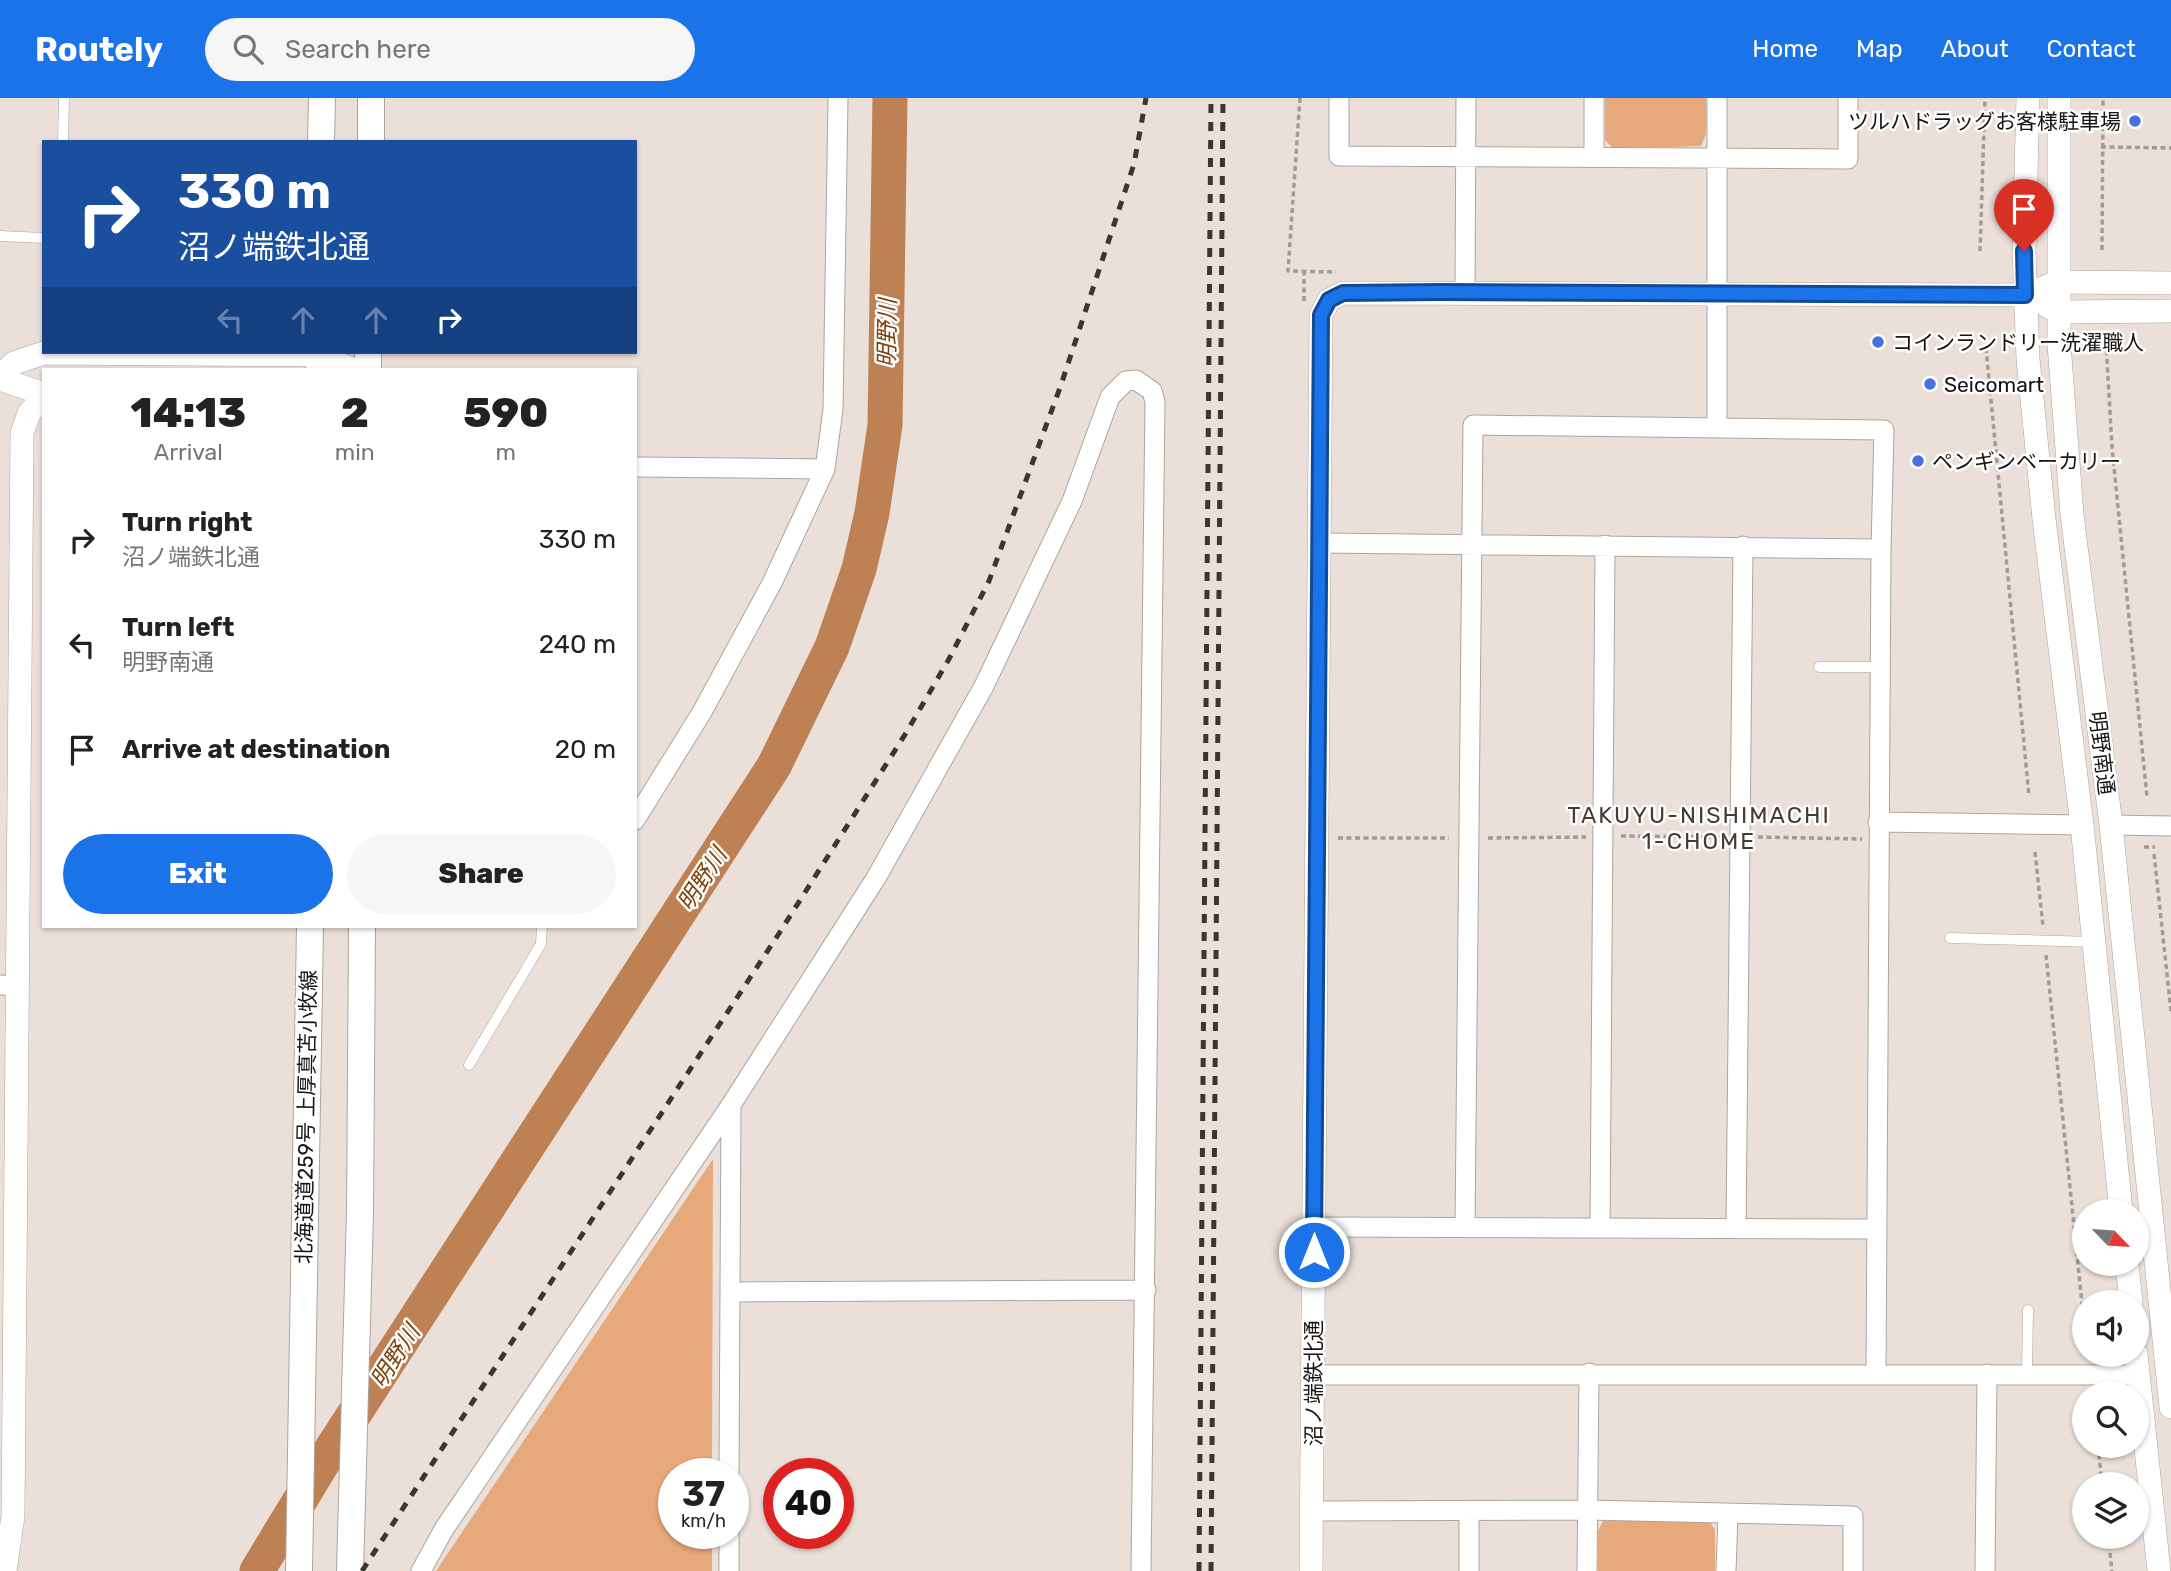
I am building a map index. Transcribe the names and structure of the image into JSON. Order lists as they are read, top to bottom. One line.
{"streets":{"main road":["北海道道259号 上厚真苫小牧線"],"street":["明野南通","沼ノ端鉄北通"]},"crossings":[["明野南通","沼ノ端鉄北通"]],"districts":["TAKUYU-NISHIMACHI 1-CHOME"],"water":["明野川"],"places":["ツルハドラッグお客様駐車場","コインランドリー洗濯職人","Seicomart","ペンギンベーカリー"],"north":"bottom right","page":{"header":"Routely","search":"Search here","nav":["Home","Map","About","Contact"],"turn":["330 m","沼ノ端鉄北通"],"eta":["14:13","Arrival","2","min","590","m"],"list":[{"name":"Turn right","note":"沼ノ端鉄北通","value":"330 m"},{"name":"Turn left","note":"明野南通","value":"240 m"},{"name":"Arrive at destination","value":"20 m"}],"buttons":["Exit","Share"],"speed":"37 km/h","limit":"40"}}
